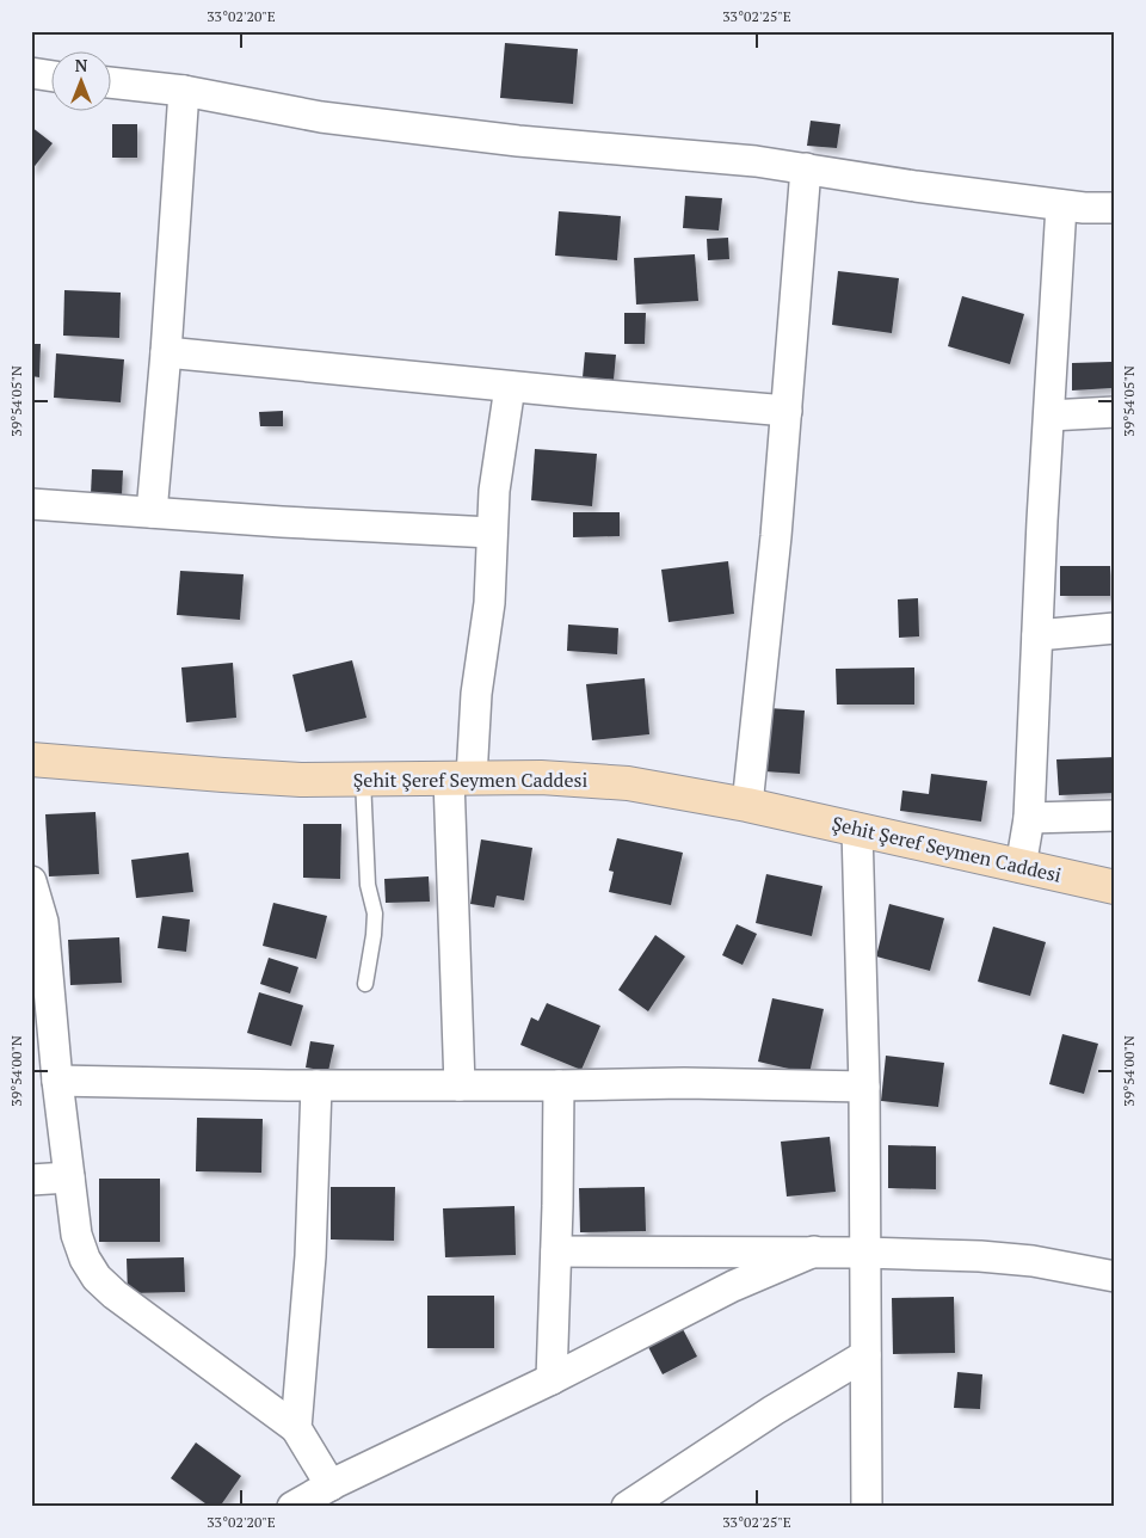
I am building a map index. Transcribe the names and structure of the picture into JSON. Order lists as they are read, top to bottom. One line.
{"streets":{"street":["Şehit Şeref Seymen Caddesi"]},"north":"top","coordinates":["33°02'20\"E","33°02'25\"E","39°54'05\"N","39°54'00\"N"]}
